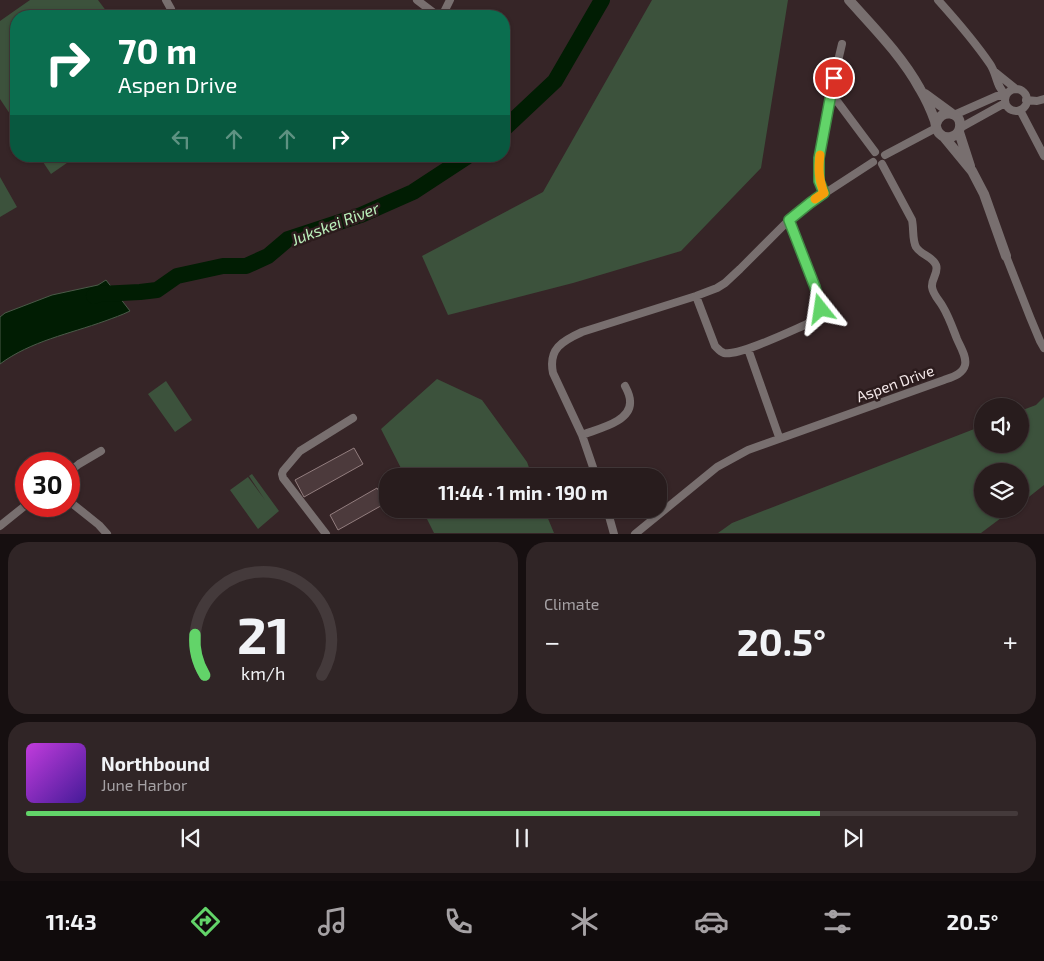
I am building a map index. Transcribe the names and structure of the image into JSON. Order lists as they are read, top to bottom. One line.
{"streets":{"street":["Aspen Drive"]},"water":["Jukskei River"],"page":{"turn":["70 m","Aspen Drive"],"limit":"30","trip":"11:44 · 1 min · 190 m","tile":"Climate","heat":["−","20.5°","+"],"song":["Northbound","June Harbor"],"tabs":["11:43","20.5°"],"gauge":["21","km/h"]}}
